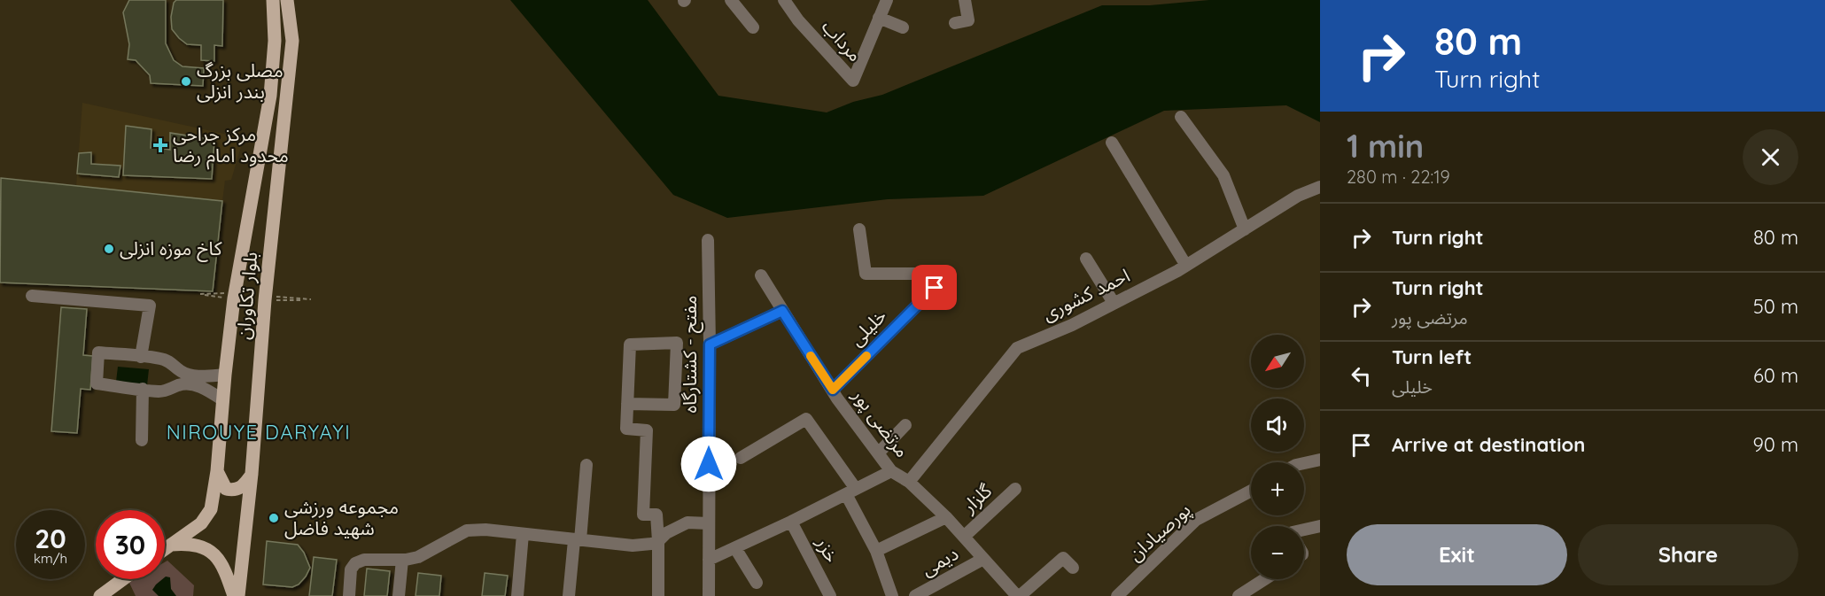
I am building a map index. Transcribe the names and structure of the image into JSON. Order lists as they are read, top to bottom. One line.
{"streets":{"main road":["بلوار تکاوران"],"street":["مرداب","احمد کشوری","خلیلی","مفتح - کشتارگاه","مرتضی پور","گلزار","پورصیادان","خزر","دیمی"]},"crossings":[["احمد کشوری","مرتضی پور"],["خلیلی","مرتضی پور"],["مرتضی پور","گلزار"],["مرتضی پور","دیمی"]],"districts":["NIROUYE DARYAYI"],"places":{"other":["مصلی بزرگ بندر انزلی","کاخ موزه انزلی","مجموعه ورزشی شهید فاضل"],"health":["مرکز جراحی محدود امام رضا"]},"north":"bottom left","page":{"turn":["80 m","Turn right"],"heading":["1 min","280 m · 22:19"],"list":[{"name":"Turn right","value":"80 m"},{"name":"Turn right","note":"مرتضی پور","value":"50 m"},{"name":"Turn left","note":"خلیلی","value":"60 m"},{"name":"Arrive at destination","value":"90 m"}],"map_buttons":["+","−"],"speed":"20 km/h","limit":"30","buttons":["Exit","Share"]}}
